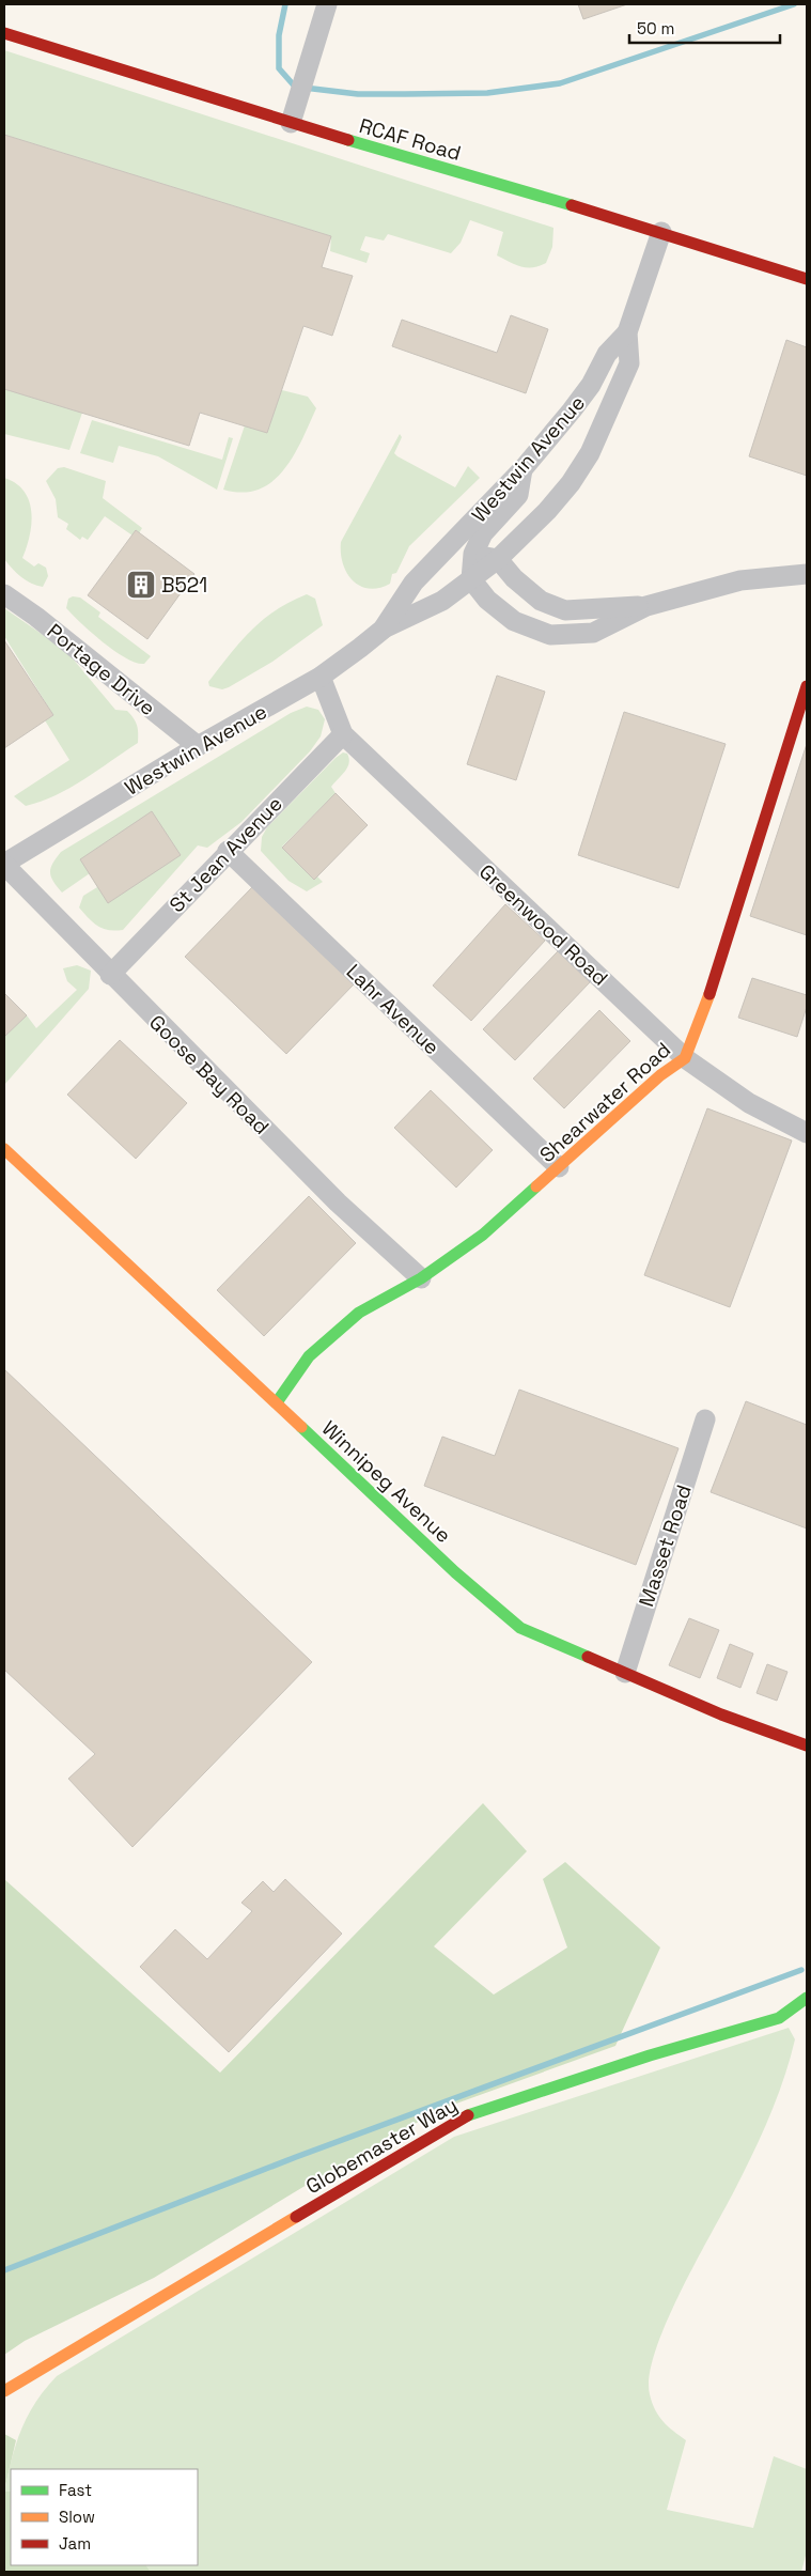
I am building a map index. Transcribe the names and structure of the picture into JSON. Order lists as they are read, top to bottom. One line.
{"streets":{"street":["RCAF Road","Westwin Avenue","Portage Drive","St Jean Avenue","Greenwood Road","Lahr Avenue","Goose Bay Road","Shearwater Road","Winnipeg Avenue","Masset Road","Globemaster Way"]},"crossings":[["RCAF Road","Westwin Avenue"],["Westwin Avenue","Portage Drive"],["Westwin Avenue","Greenwood Road"],["Westwin Avenue","Goose Bay Road"],["St Jean Avenue","Greenwood Road"],["St Jean Avenue","Lahr Avenue"],["St Jean Avenue","Goose Bay Road"],["Greenwood Road","Shearwater Road"],["Lahr Avenue","Shearwater Road"],["Goose Bay Road","Shearwater Road"],["Shearwater Road","Winnipeg Avenue"],["Winnipeg Avenue","Masset Road"]],"places":{"building":["B521"]},"legend":["Fast","Slow","Jam"],"scale_bar":"50 m"}
